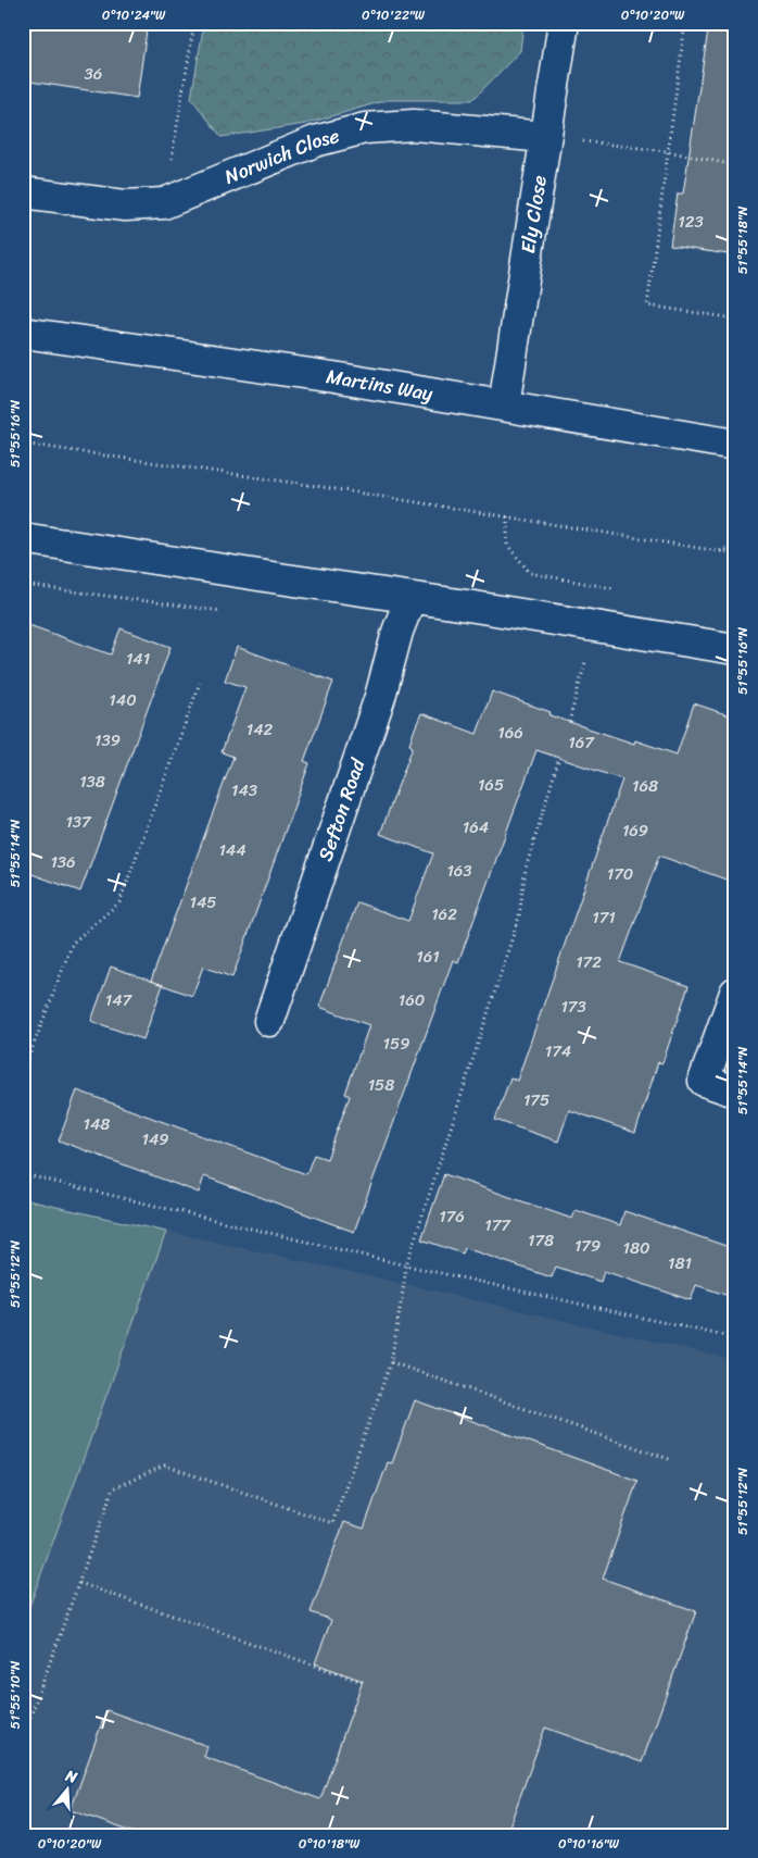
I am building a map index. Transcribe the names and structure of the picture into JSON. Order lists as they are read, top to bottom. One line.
{"streets":{"street":["Norwich Close","Ely Close","Martins Way","Sefton Road"]},"crossings":[["Norwich Close","Ely Close"],["Ely Close","Martins Way"]],"house_numbers":["36","123","141","140","142","166","139","167","138","165","168","143","137","164","169","144","136","163","170","145","162","171","161","172","147","160","173","159","174","158","175","148","149","176","177","178","179","180","181"],"north":"top","coordinates":["0°10'24\"W","0°10'22\"W","0°10'20\"W","51°55'18\"N","51°55'16\"N","51°55'14\"N","51°55'12\"N","51°55'10\"N","0°10'18\"W","0°10'16\"W"]}
